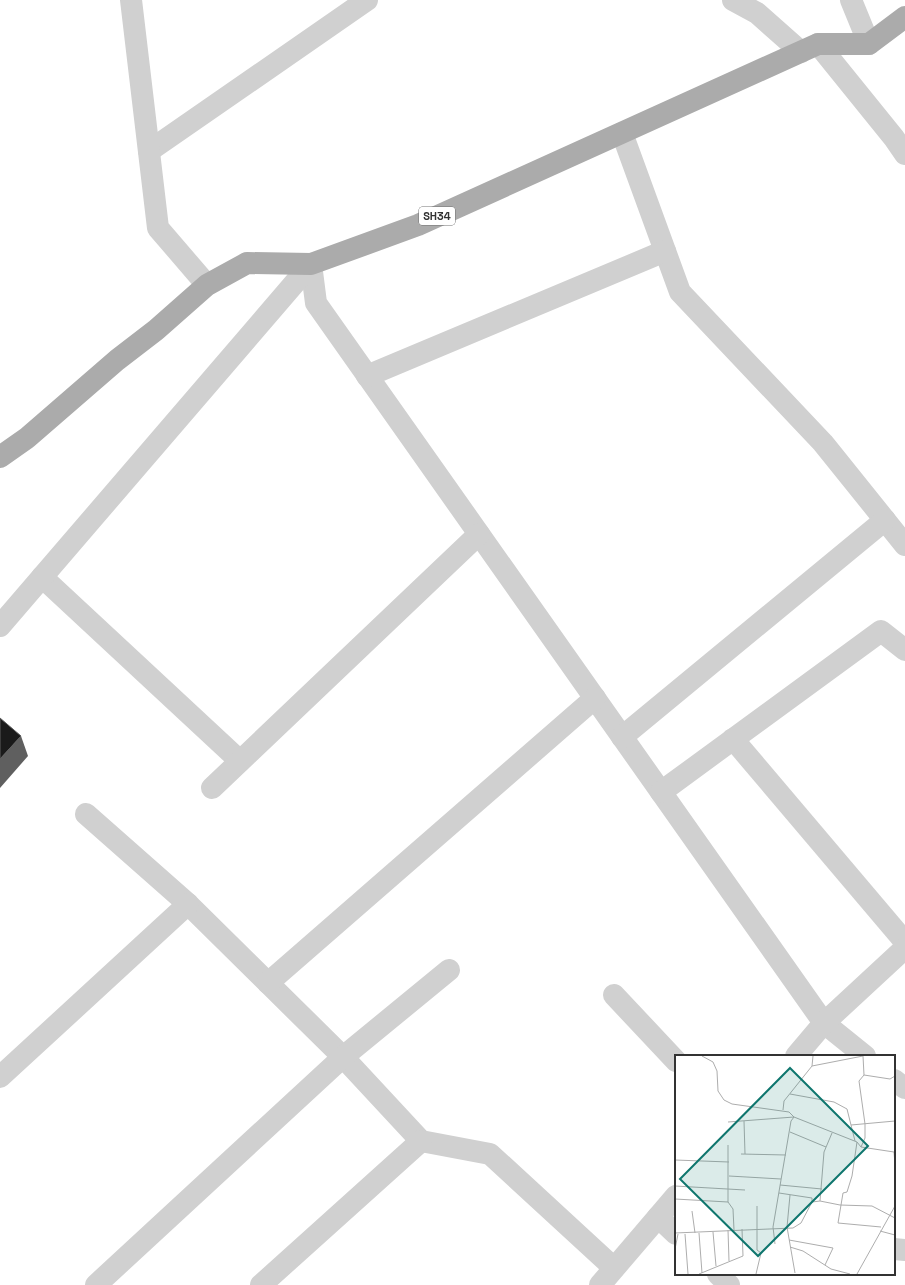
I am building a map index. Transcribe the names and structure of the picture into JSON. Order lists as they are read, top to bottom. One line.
{"streets":{"main road":["SH34"]}}
